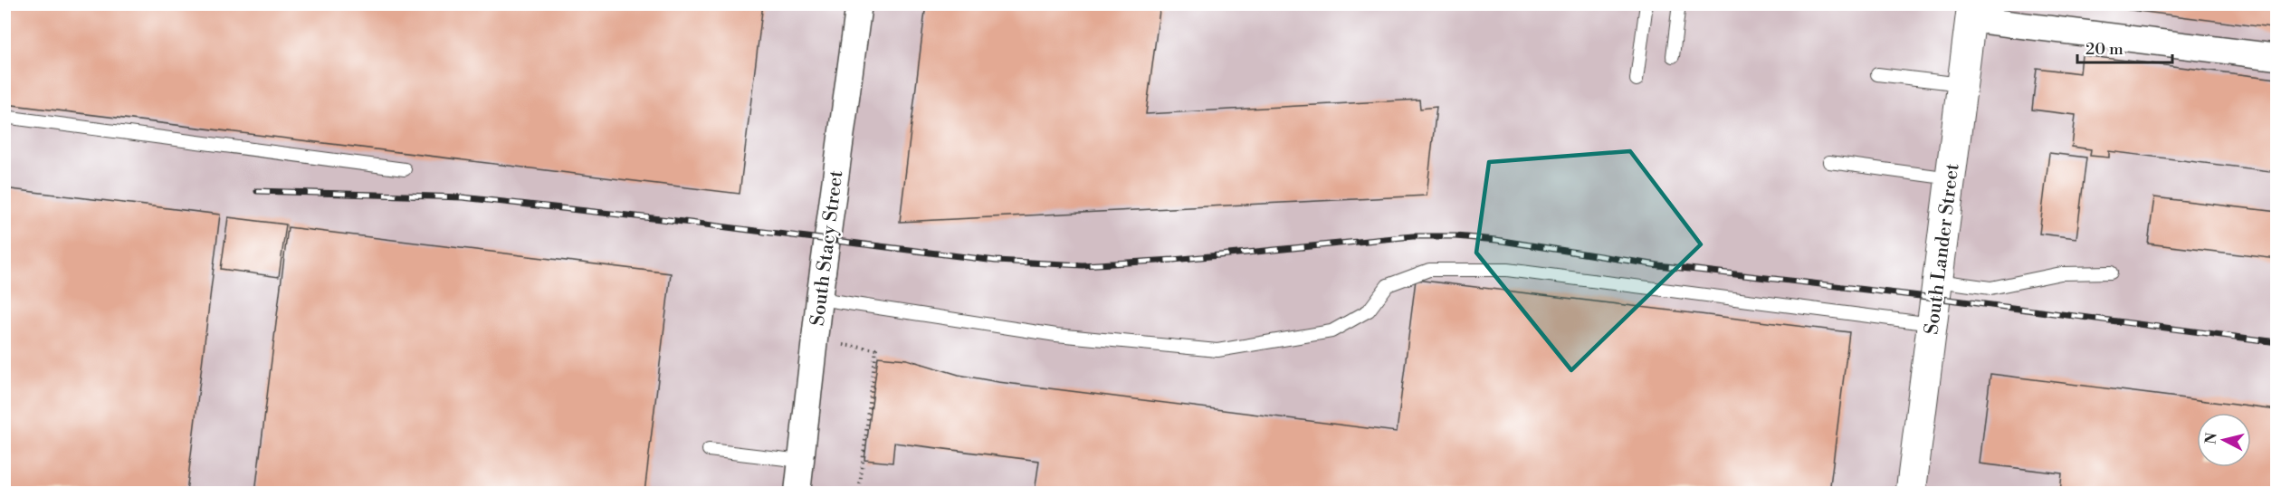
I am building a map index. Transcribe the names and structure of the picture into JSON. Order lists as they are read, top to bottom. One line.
{"streets":{"main road":["South Lander Street"],"street":["South Stacy Street"]},"scale_bar":"20 m","north":"left"}
